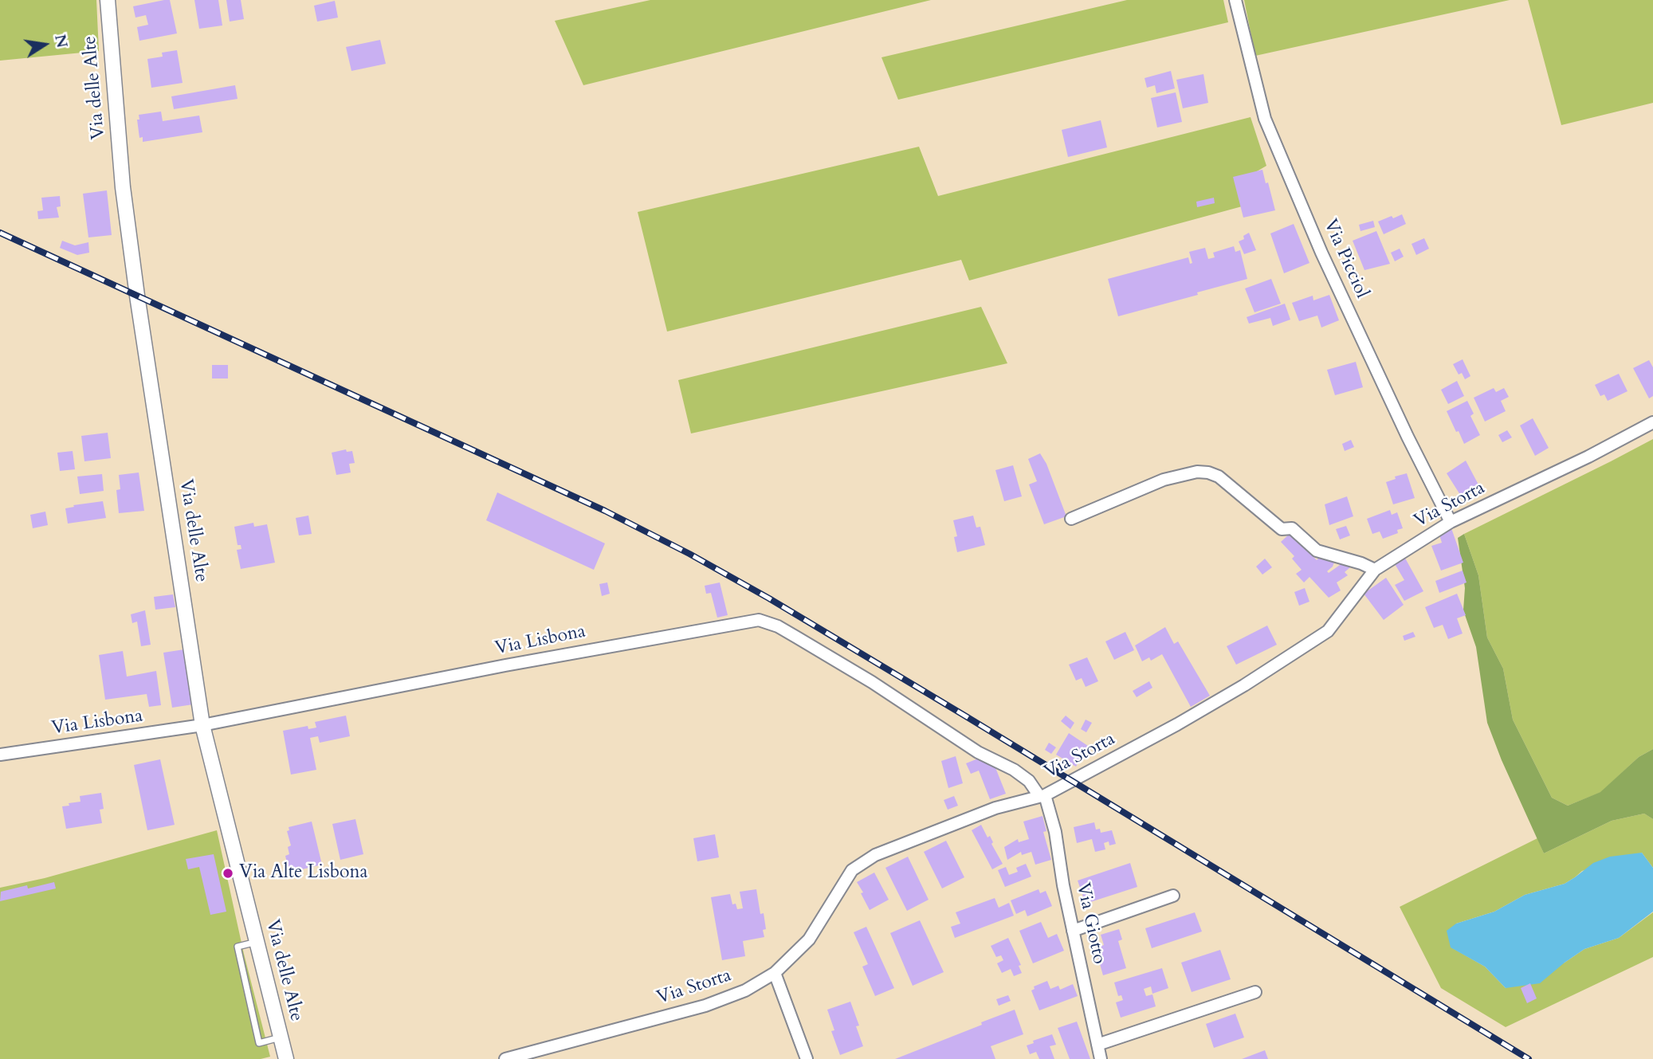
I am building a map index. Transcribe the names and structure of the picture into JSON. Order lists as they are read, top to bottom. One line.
{"streets":{"street":["Via delle Alte","Via Picciol","Via Storta","Via Lisbona","Via Giotto"]},"crossings":[["Via delle Alte","Via Lisbona"],["Via Picciol","Via Storta"],["Via Storta","Via Lisbona"],["Via Storta","Via Giotto"],["Via Lisbona","Via Giotto"]],"places":["Via Alte Lisbona"],"north":"right"}
